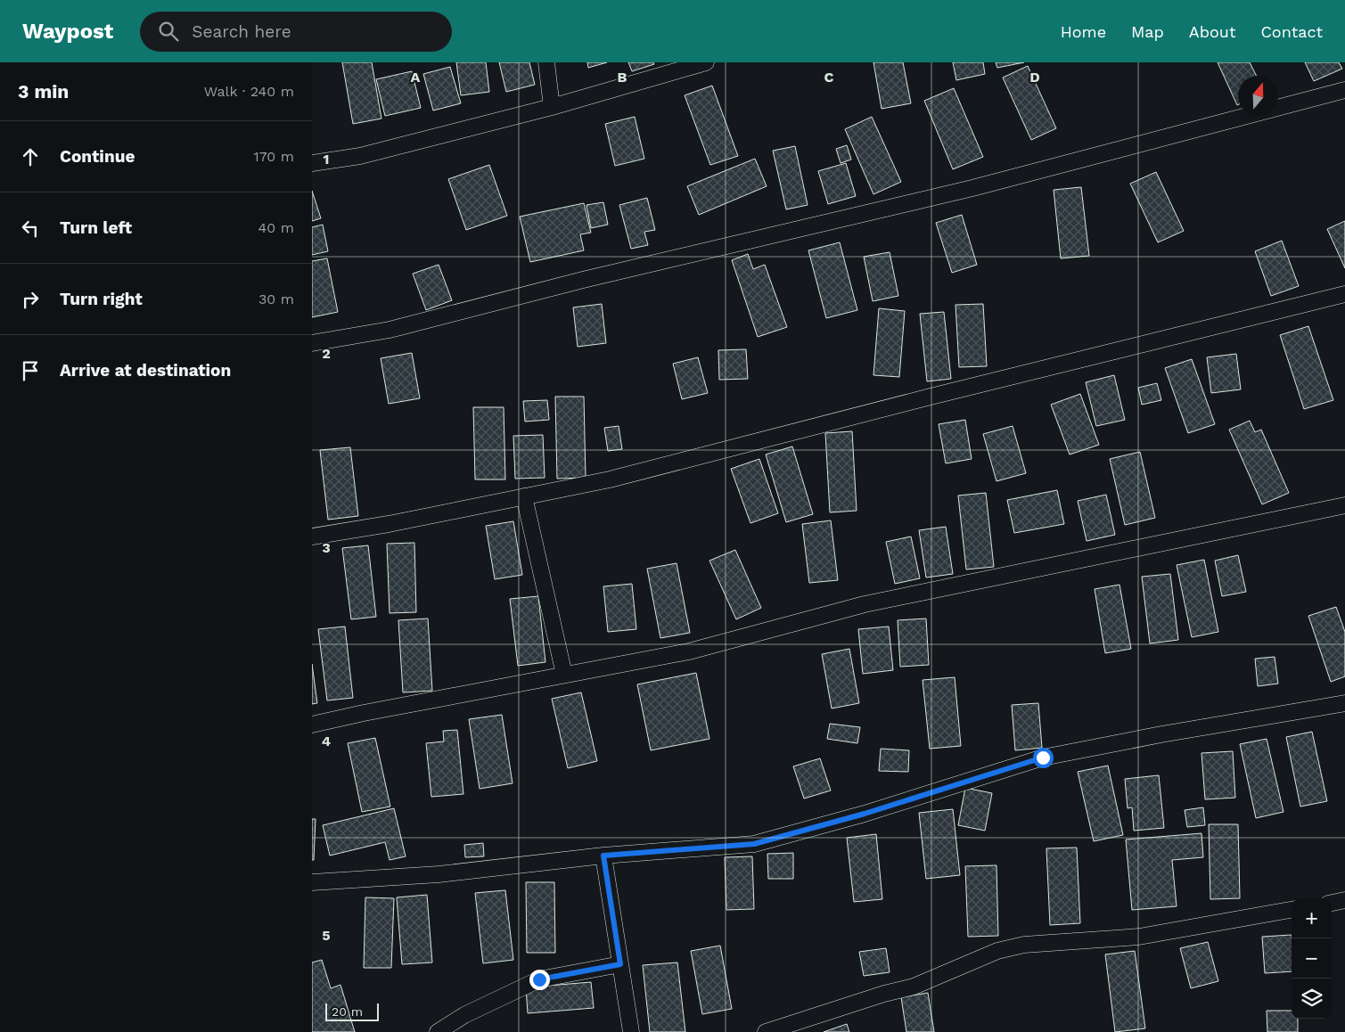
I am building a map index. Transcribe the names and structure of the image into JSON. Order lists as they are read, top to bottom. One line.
{"scale_bar":"20 m","north":"top","page":{"header":"Waypost","search":"Search here","nav":["Home","Map","About","Contact"],"heading":["3 min","Walk · 240 m"],"list":[["Continue","170 m"],["Turn left","40 m"],["Turn right","30 m"],"Arrive at destination"],"map_buttons":["+","−"],"scale":"20 m"},"grid":{"columns":["A","B","C","D"],"rows":["1","2","3","4","5"]}}
